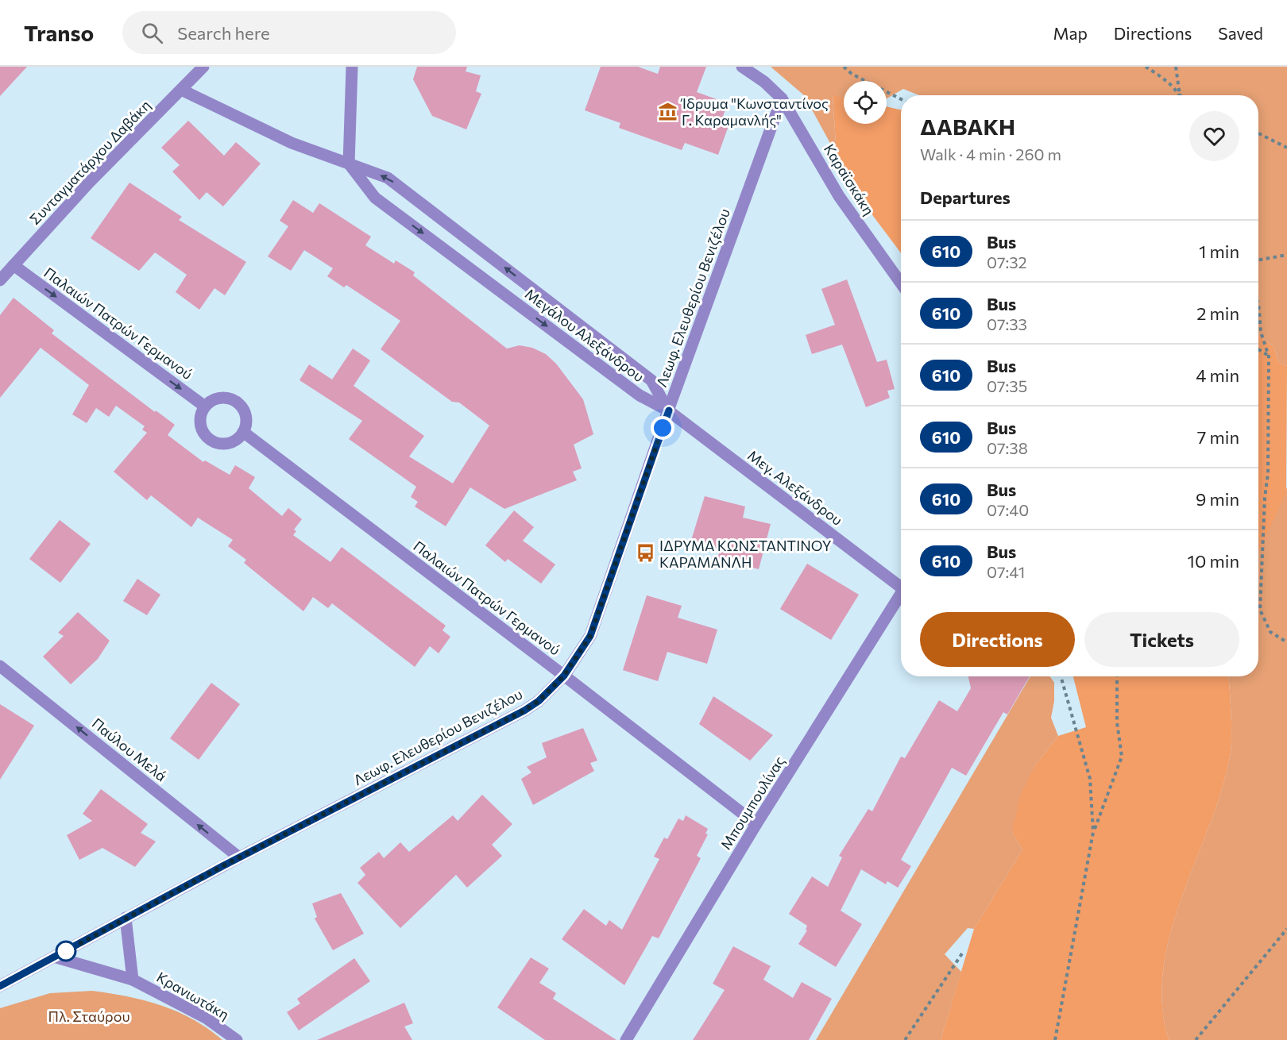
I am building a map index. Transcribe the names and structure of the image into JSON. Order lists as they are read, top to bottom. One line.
{"streets":{"street":["Συνταγματάρχου Δαβάκη","Καραϊσκάκη","Λεωφ. Ελευθερίου Βενιζέλου","Παλαιών Πατρών Γερμανού","Μεγάλου Αλεξάνδρου","Μεγ. Αλεξάνδρου","Παύλου Μελά","Μπουμπουλίνας","Κρανιωτάκη"]},"crossings":[["Συνταγματάρχου Δαβάκη","Παλαιών Πατρών Γερμανού"],["Συνταγματάρχου Δαβάκη","Μεγάλου Αλεξάνδρου"],["Καραϊσκάκη","Λεωφ. Ελευθερίου Βενιζέλου"],["Λεωφ. Ελευθερίου Βενιζέλου","Παλαιών Πατρών Γερμανού"],["Λεωφ. Ελευθερίου Βενιζέλου","Μεγάλου Αλεξάνδρου"],["Λεωφ. Ελευθερίου Βενιζέλου","Μεγ. Αλεξάνδρου"],["Λεωφ. Ελευθερίου Βενιζέλου","Παύλου Μελά"],["Λεωφ. Ελευθερίου Βενιζέλου","Κρανιωτάκη"],["Παλαιών Πατρών Γερμανού","Μπουμπουλίνας"],["Μεγάλου Αλεξάνδρου","Μεγ. Αλεξάνδρου"]],"one_way":["Παύλου Μελά"],"parks":["Πλ. Σταύρου"],"places":{"museum":["Ίδρυμα \"Κωνσταντίνος Γ. Καραμανλής\""],"bus stop":["ΙΔΡΥΜΑ ΚΩΝΣΤΑΝΤΙΝΟΥ ΚΑΡΑΜΑΝΛΗ"]},"lines":["bus line 610"],"page":{"header":"Transo","search":"Search here","nav":["Map","Directions","Saved"],"heading":[["ΔΑΒΑΚΗ","Walk · 4 min · 260 m"],"Departures"],"list":[{"mark":"610","name":"Bus","note":"07:32","value":"1 min"},{"mark":"610","name":"Bus","note":"07:33","value":"2 min"},{"mark":"610","name":"Bus","note":"07:35","value":"4 min"},{"mark":"610","name":"Bus","note":"07:38","value":"7 min"},{"mark":"610","name":"Bus","note":"07:40","value":"9 min"},{"mark":"610","name":"Bus","note":"07:41","value":"10 min"}],"buttons":["Directions","Tickets"]}}
